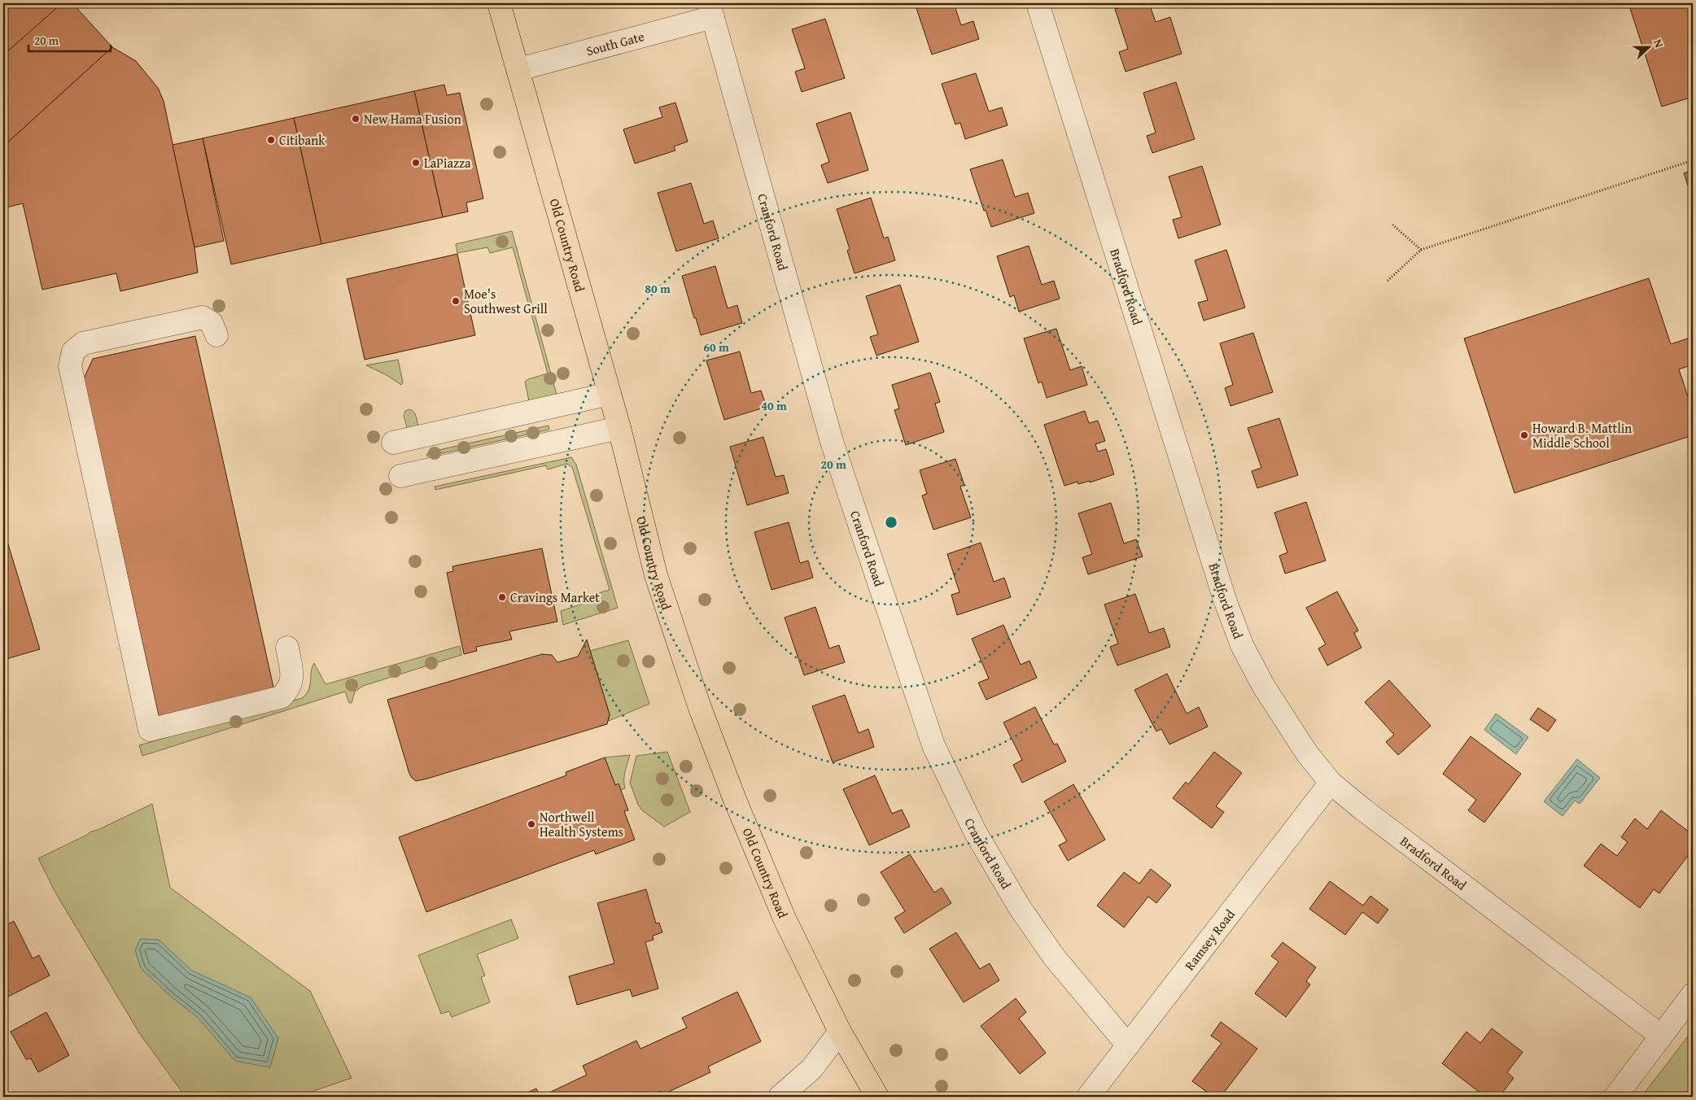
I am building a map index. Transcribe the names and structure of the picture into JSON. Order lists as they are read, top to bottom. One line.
{"streets":{"main road":["Old Country Road"],"street":["South Gate","Cranford Road","Bradford Road","Ramsey Road"]},"crossings":[["South Gate","Cranford Road"],["South Gate","Old Country Road"],["Cranford Road","Ramsey Road"],["Bradford Road","Ramsey Road"]],"places":["New Hama Fusion","Citibank","LaPiazza","Moe's Southwest Grill","Howard B. Mattlin Middle School","Cravings Market","Northwell Health Systems"],"scale_bar":"20 m","north":"right","rings":["80 m","60 m","40 m","20 m"]}
